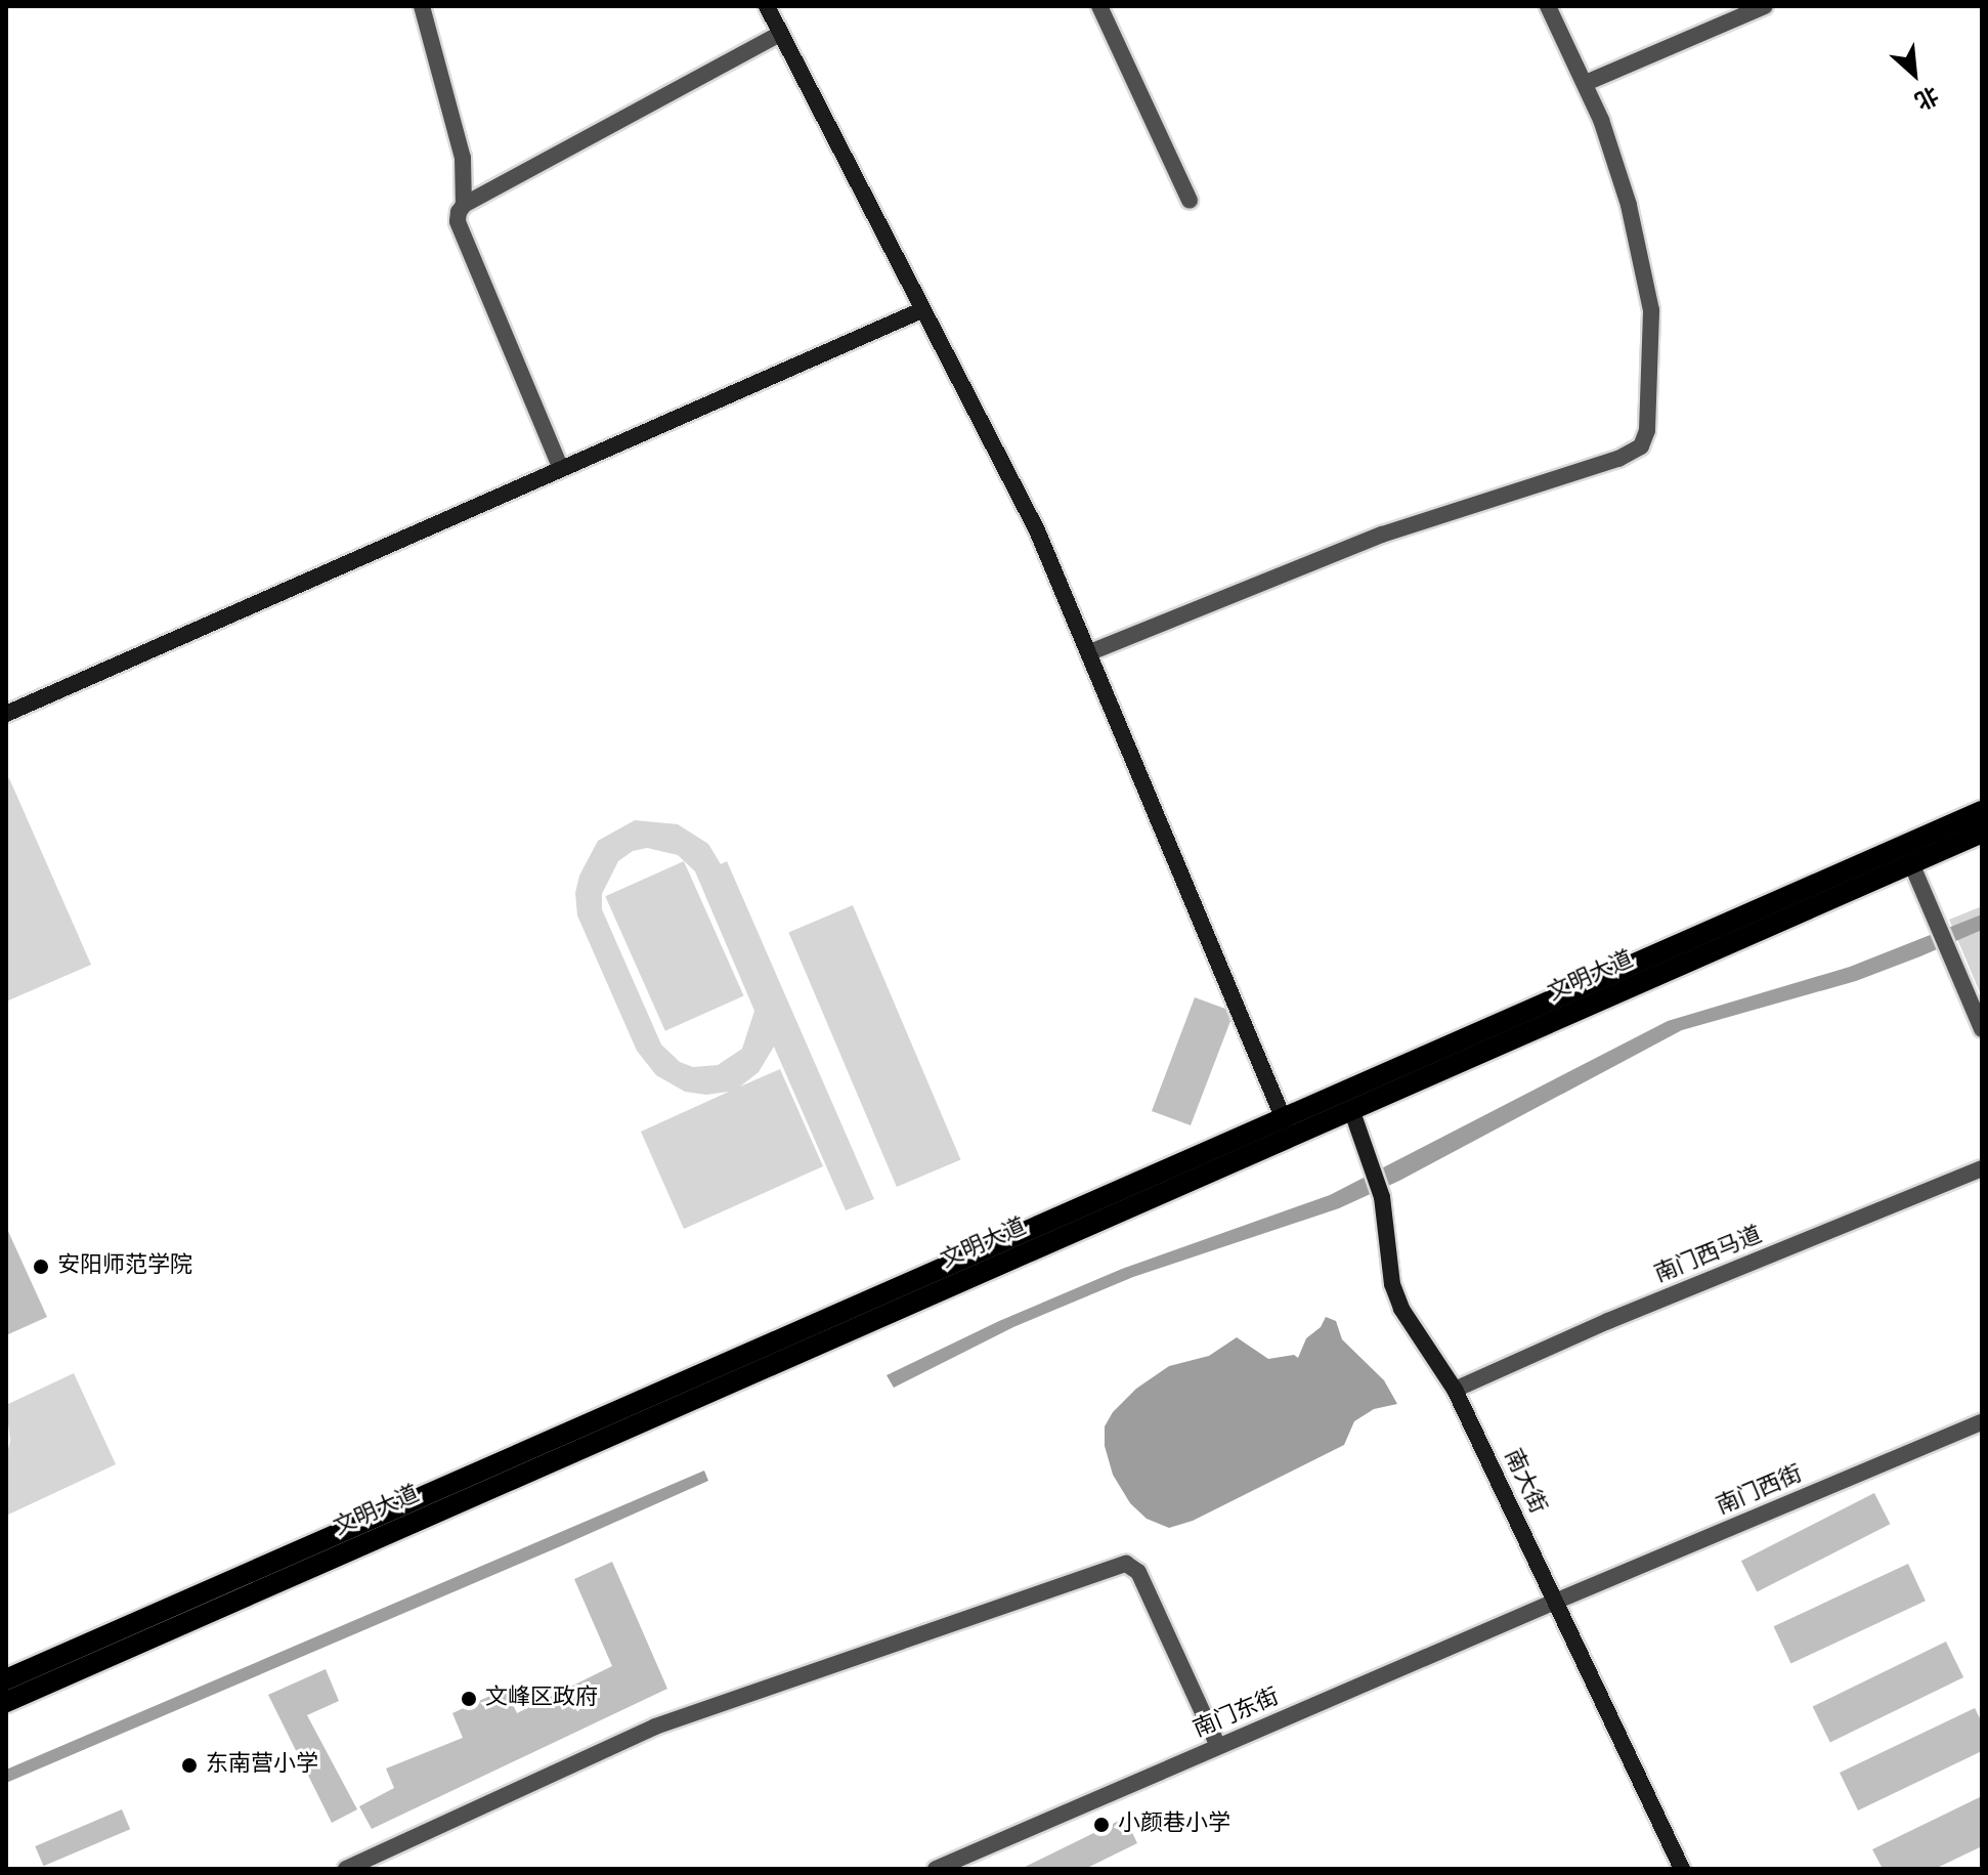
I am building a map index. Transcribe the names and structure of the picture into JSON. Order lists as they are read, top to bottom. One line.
{"streets":{"main road":["文明大道"],"street":["南门西马道","南大街","南门西街","南门东街"]},"crossings":[["文明大道","南大街"],["南门西马道","南大街"],["南大街","南门西街"],["南大街","南门东街"],["南门西街","南门东街"]],"places":["安阳师范学院","文峰区政府","东南营小学","小颜巷小学"],"north":"bottom right"}
